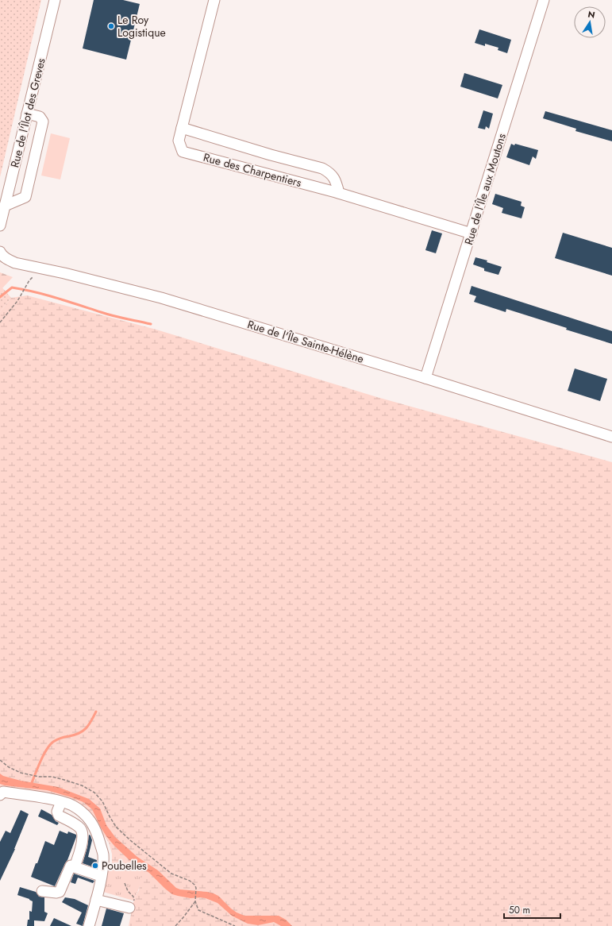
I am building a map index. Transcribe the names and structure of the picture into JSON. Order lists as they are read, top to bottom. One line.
{"streets":{"street":["Rue de l'Îlot des Greves","Rue des Charpentiers","Rue de l'Île aux Moutons","Rue de l'Île Sainte-Hélène"]},"crossings":[["Rue des Charpentiers","Rue de l'Île aux Moutons"],["Rue de l'Île aux Moutons","Rue de l'Île Sainte-Hélène"]],"places":["Le Roy Logistique","Poubelles"],"scale_bar":"50 m","north":"top"}
